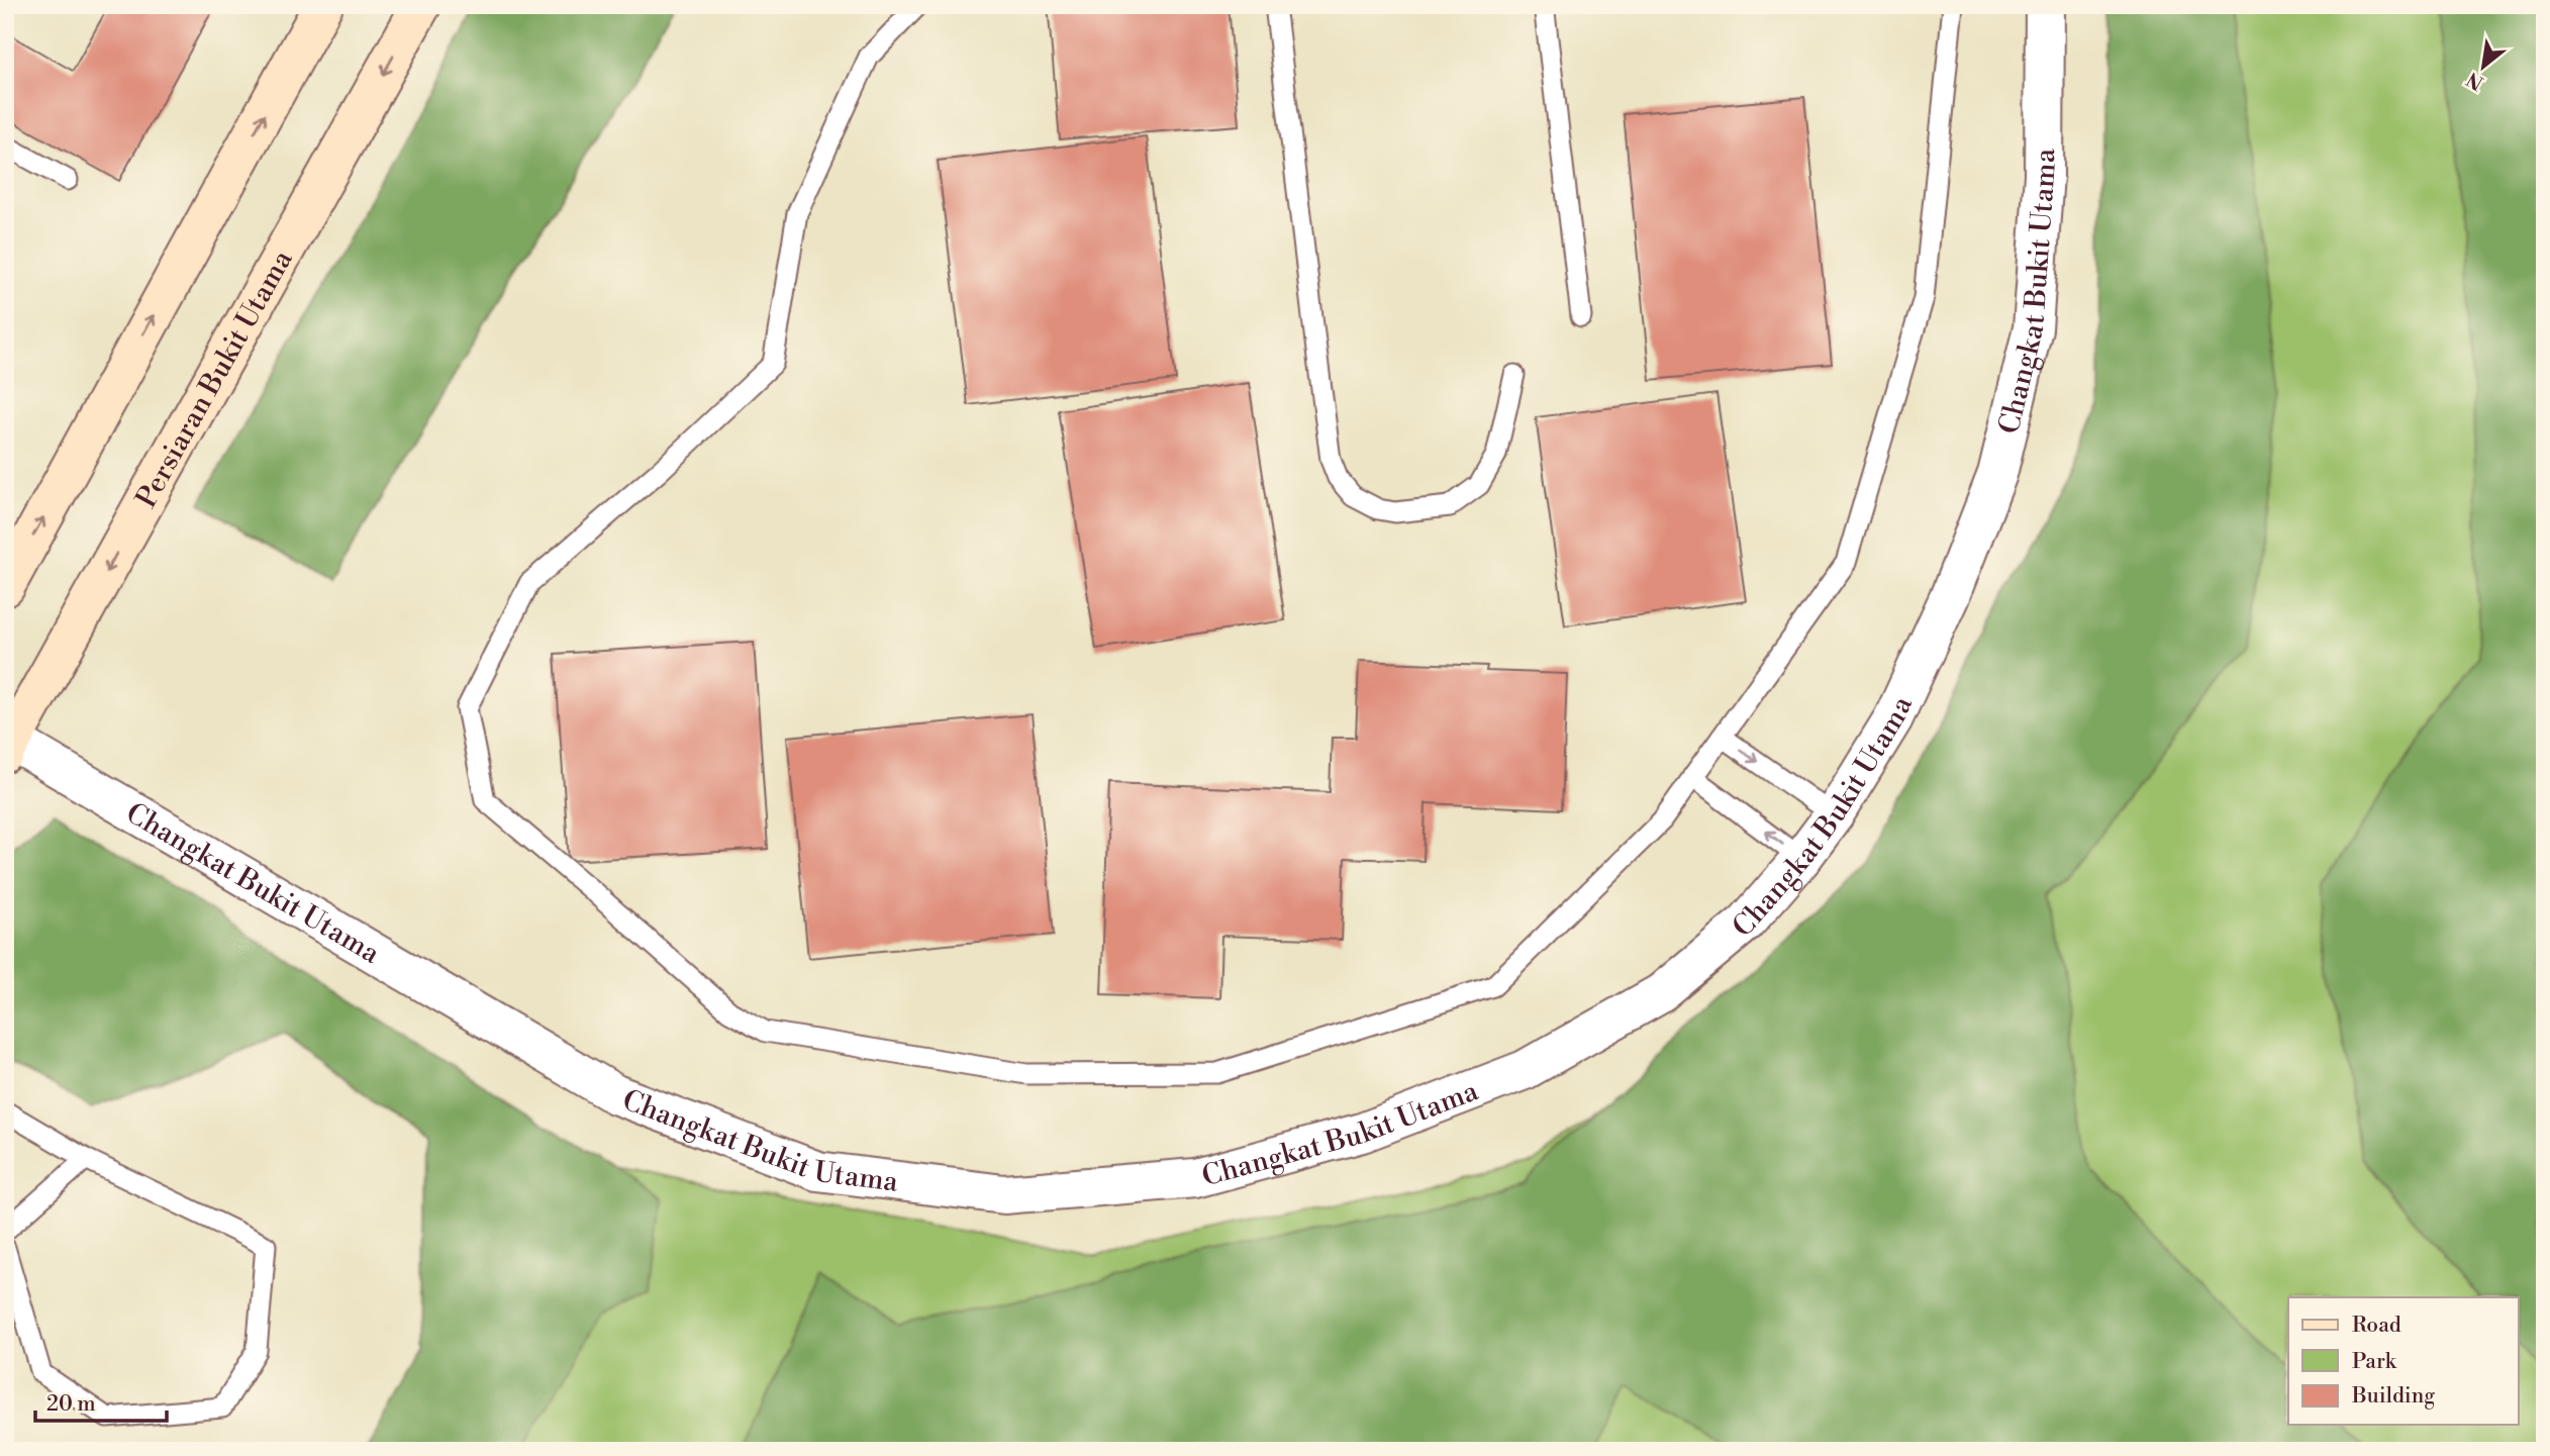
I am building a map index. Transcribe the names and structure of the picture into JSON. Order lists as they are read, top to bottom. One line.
{"streets":{"street":["Changkat Bukit Utama","Persiaran Bukit Utama"]},"crossings":[["Changkat Bukit Utama","Persiaran Bukit Utama"]],"legend":["Road","Park","Building"],"scale_bar":"20 m","north":"bottom left"}
